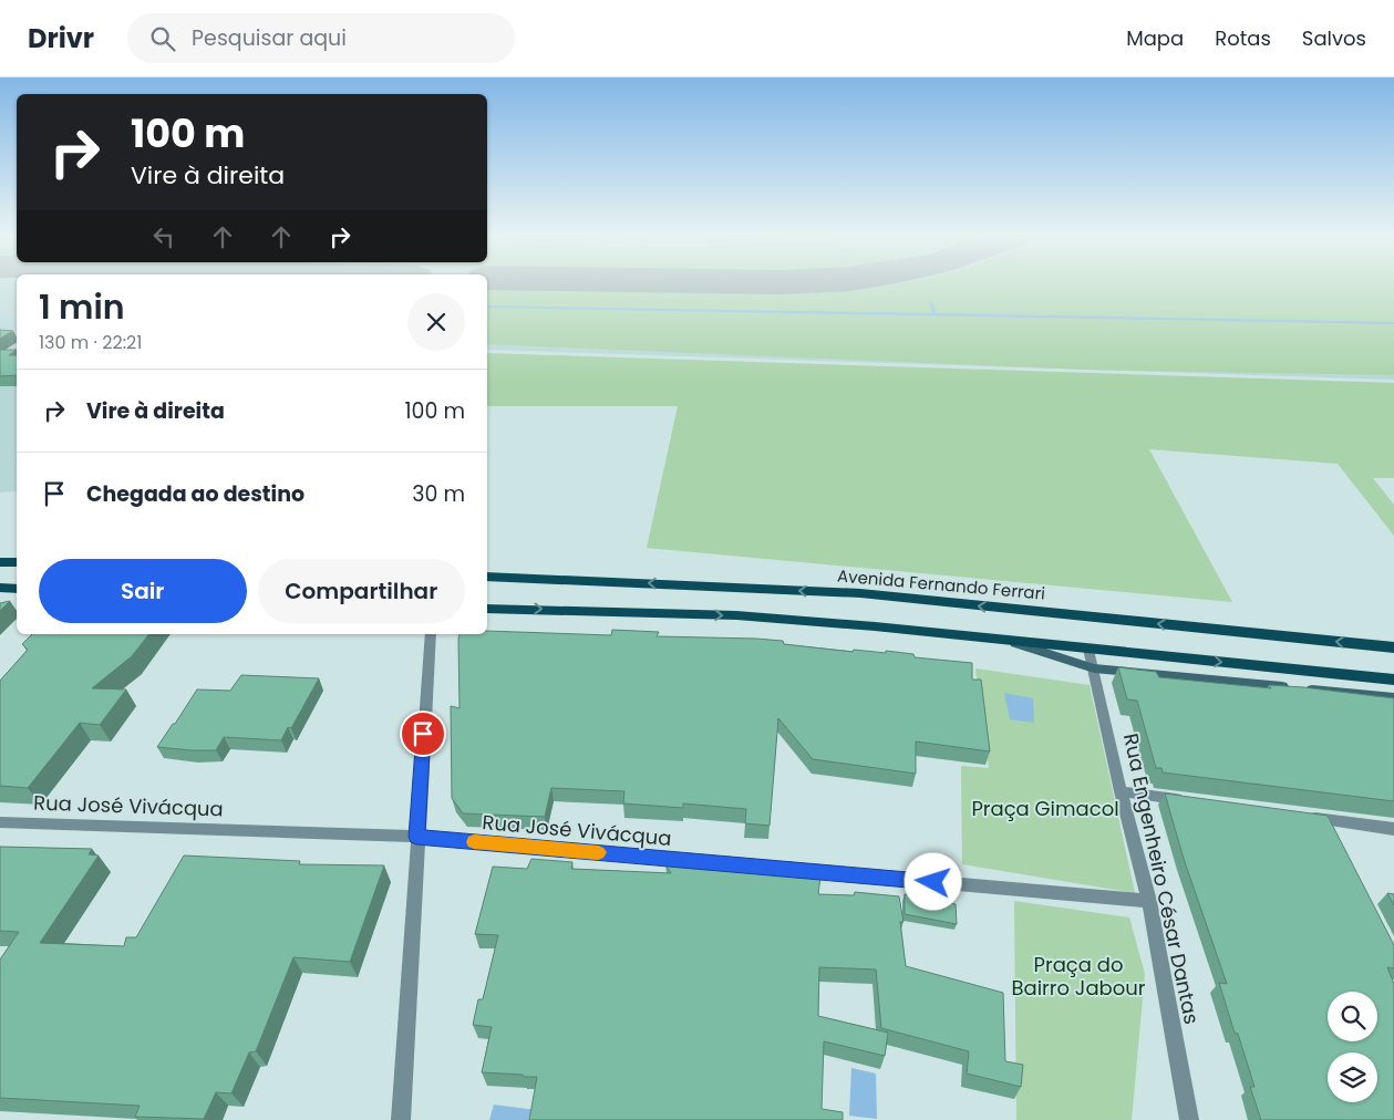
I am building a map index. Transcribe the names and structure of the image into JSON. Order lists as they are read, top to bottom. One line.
{"streets":{"main road":["Avenida Fernando Ferrari"],"street":["Rua José Vivácqua","Rua Engenheiro César Dantas"]},"crossings":[["Rua José Vivácqua","Rua Engenheiro César Dantas"]],"parks":["Praça Gimacol","Praça do Bairro Jabour"],"page":{"header":"Drivr","search":"Pesquisar aqui","nav":["Mapa","Rotas","Salvos"],"turn":["100 m","Vire à direita"],"heading":["1 min","130 m · 22:21"],"list":[{"name":"Vire à direita","value":"100 m"},{"name":"Chegada ao destino","value":"30 m"}],"buttons":["Sair","Compartilhar"]}}
